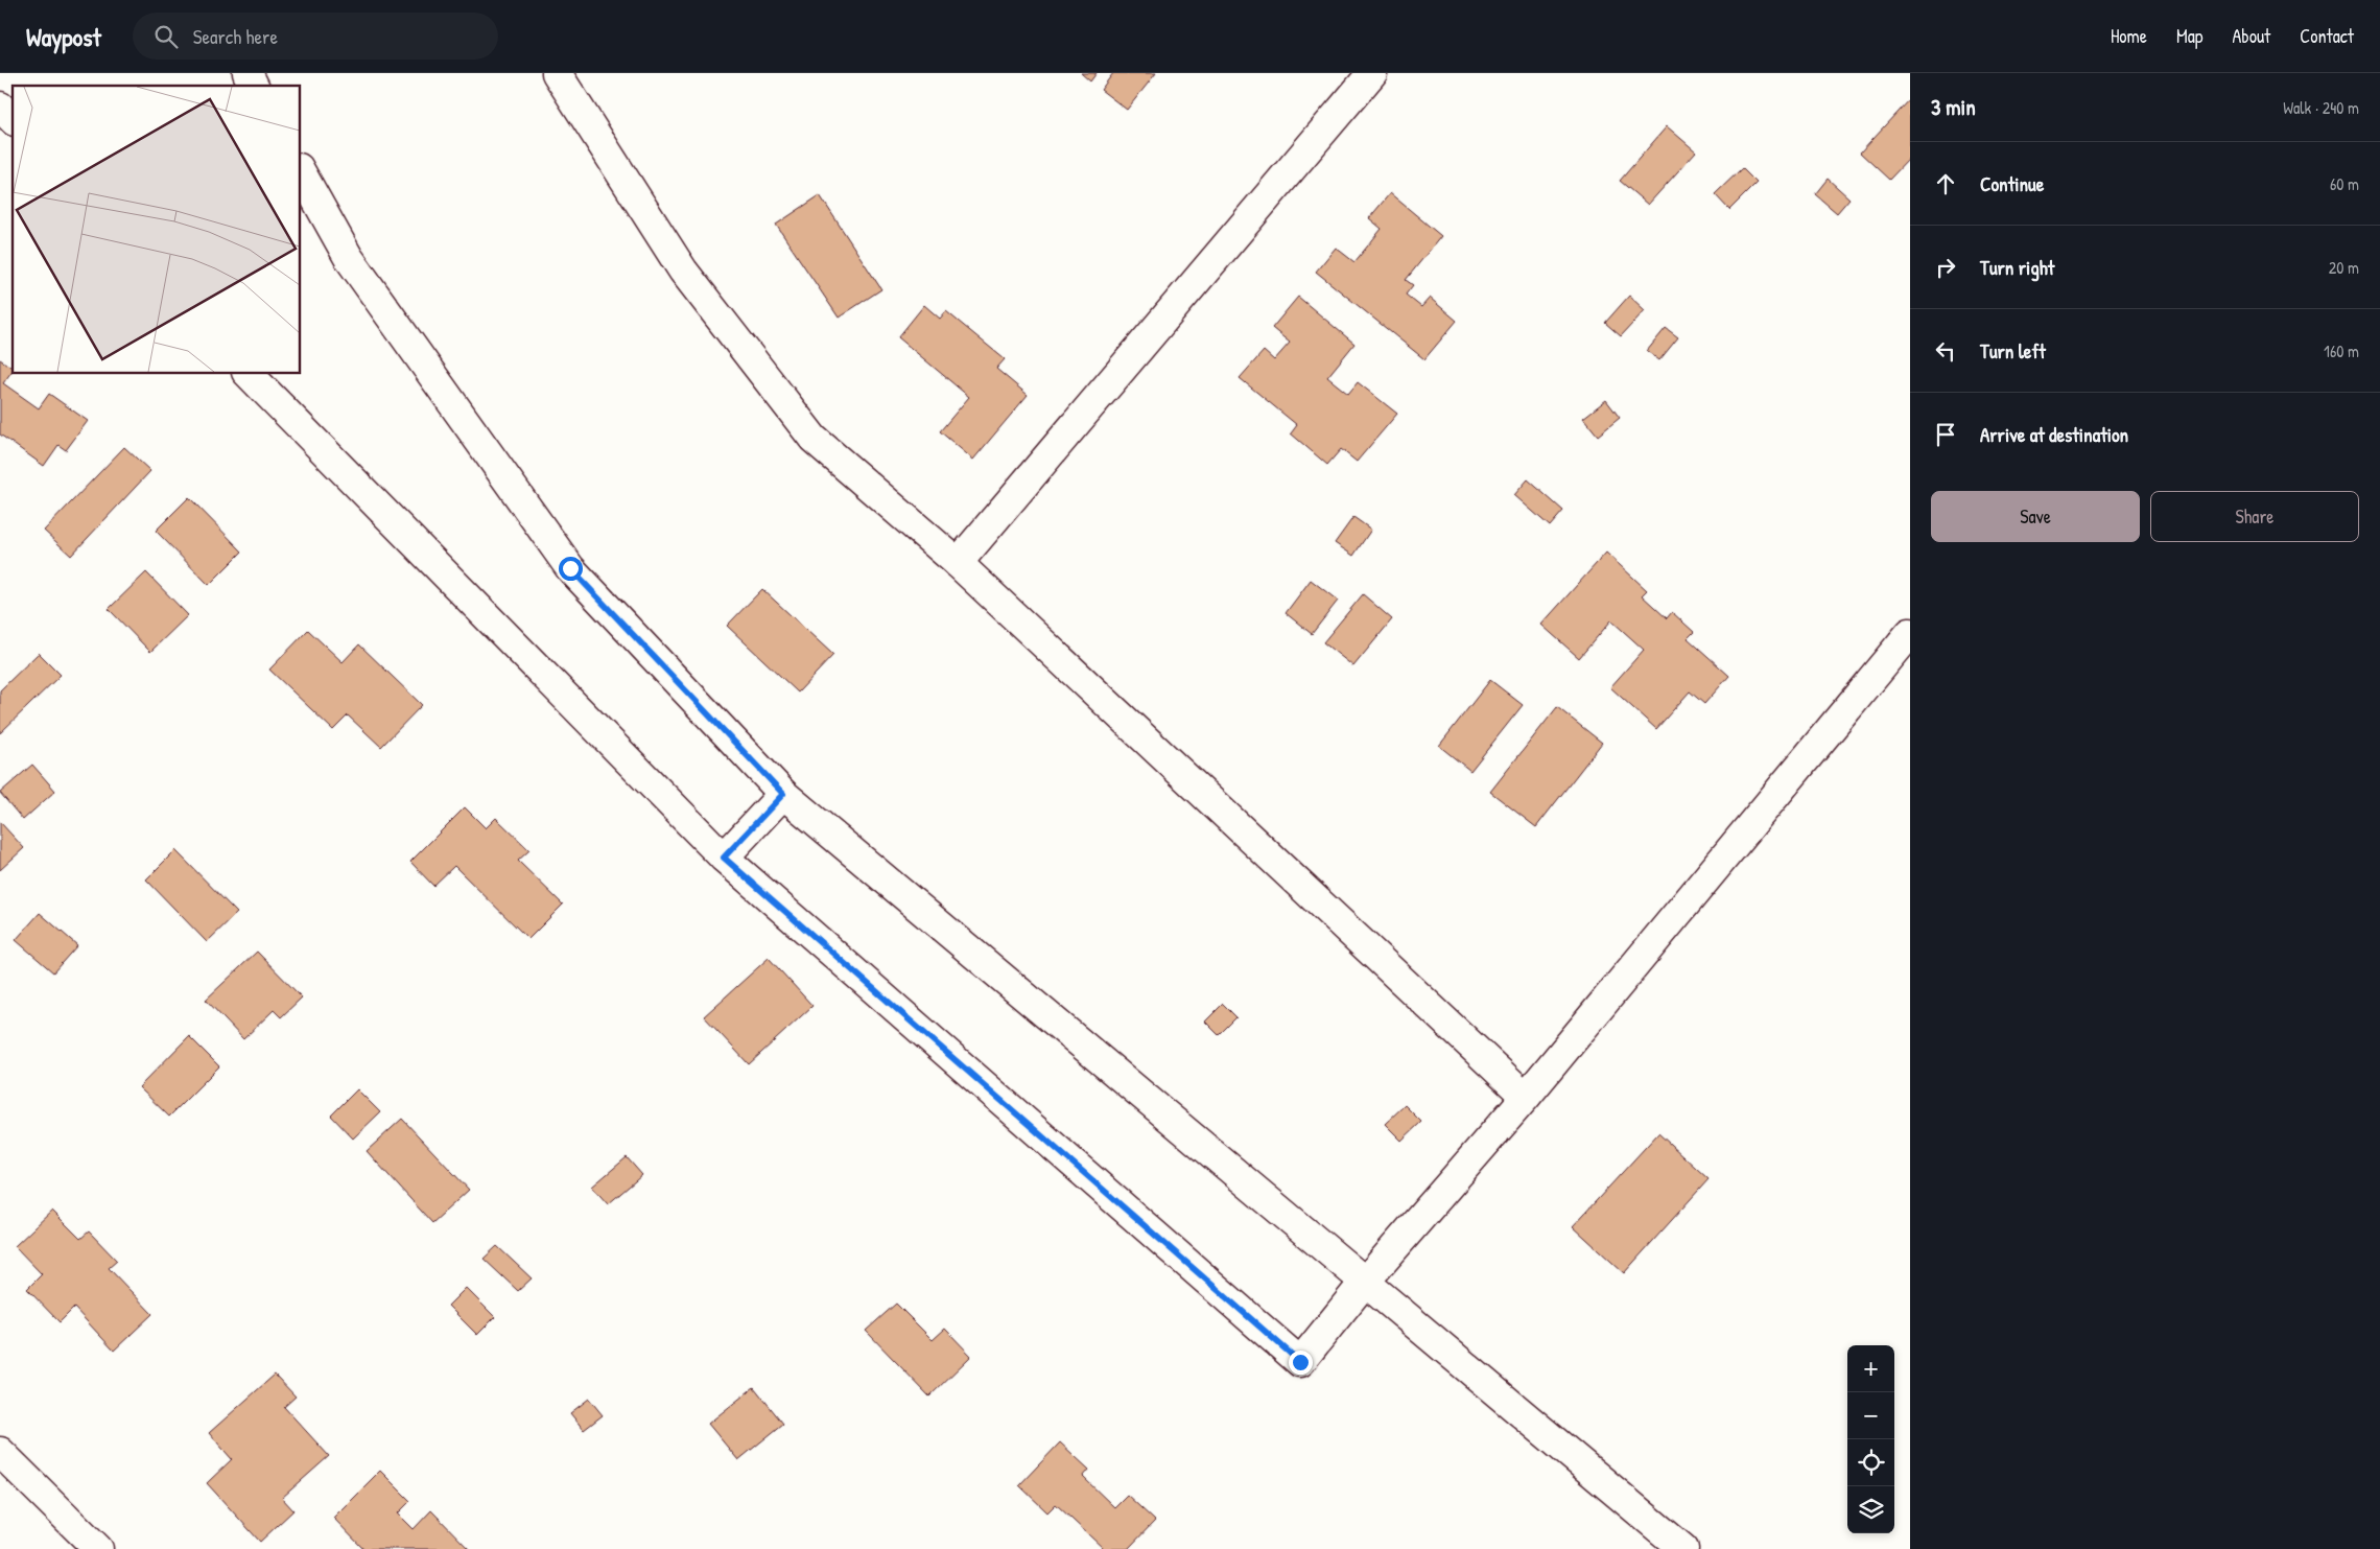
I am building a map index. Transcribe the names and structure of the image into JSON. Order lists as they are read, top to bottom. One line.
{"page":{"header":"Waypost","search":"Search here","nav":["Home","Map","About","Contact"],"heading":["3 min","Walk · 240 m"],"list":[["Continue","60 m"],["Turn right","20 m"],["Turn left","160 m"],"Arrive at destination"],"buttons":["Save","Share"],"map_buttons":["+","−"]}}
